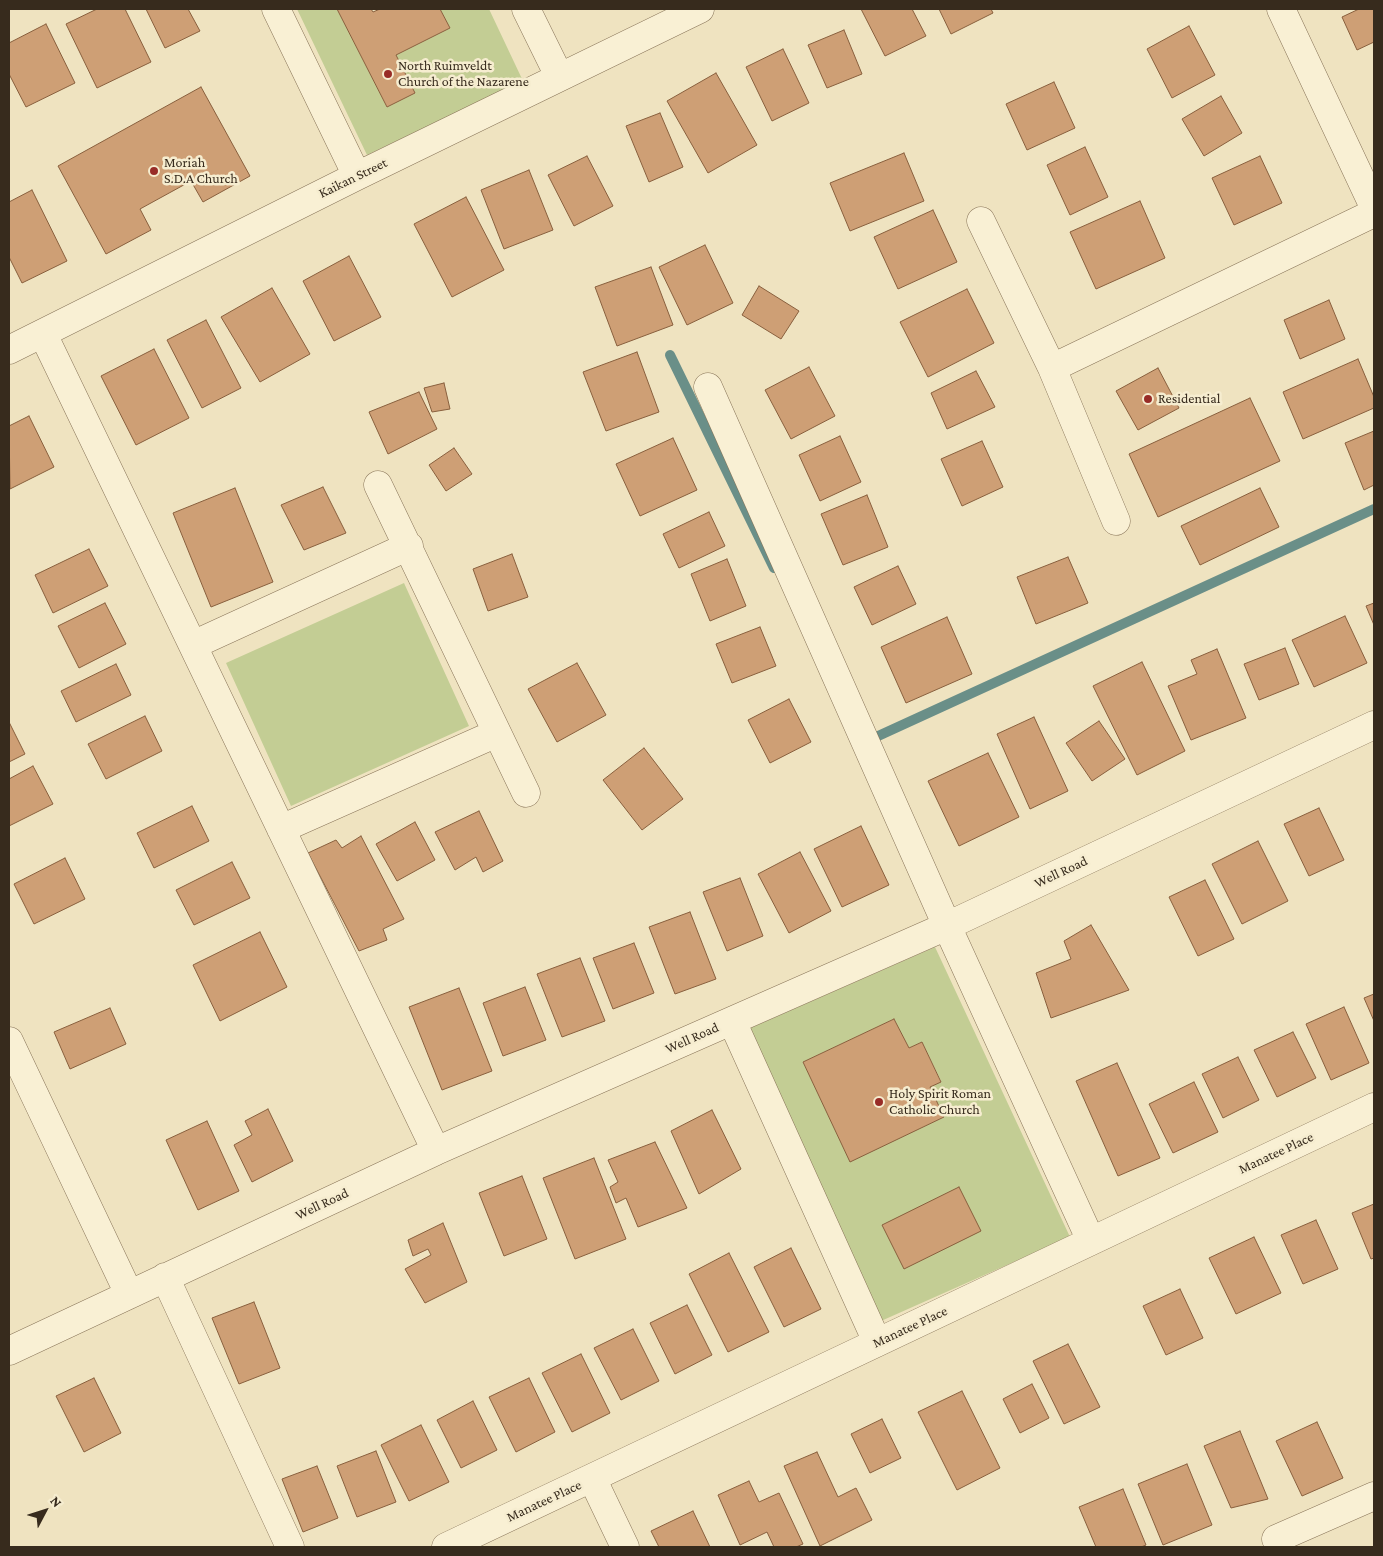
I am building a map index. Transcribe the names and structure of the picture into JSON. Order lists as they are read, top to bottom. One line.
{"streets":{"street":["Kaikan Street","Well Road","Manatee Place"]},"places":["North Ruimveldt Church of the Nazarene","Moriah S.D.A Church","Residential","Holy Spirit Roman Catholic Church"],"north":"top right"}
